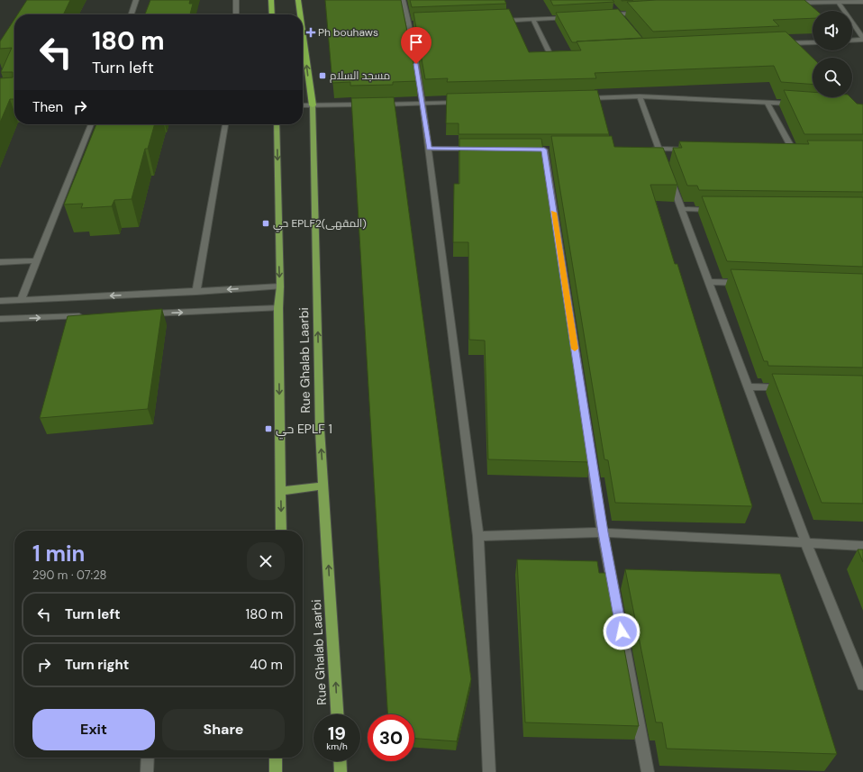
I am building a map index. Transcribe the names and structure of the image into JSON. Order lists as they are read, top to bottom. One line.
{"streets":{"main road":["Rue Ghalab Laarbi"]},"places":{"health":["Ph bouhaws"],"transit":["مسجد السلام","حي EPLF2(المقهى)","حي EPLF 1"]},"page":{"turn":["180 m","Turn left"],"then":"Then","heading":["1 min","290 m · 07:28"],"list":[{"name":"Turn left","value":"180 m"},{"name":"Turn right","value":"40 m"}],"buttons":["Exit","Share"],"speed":"19 km/h","limit":"30"}}
